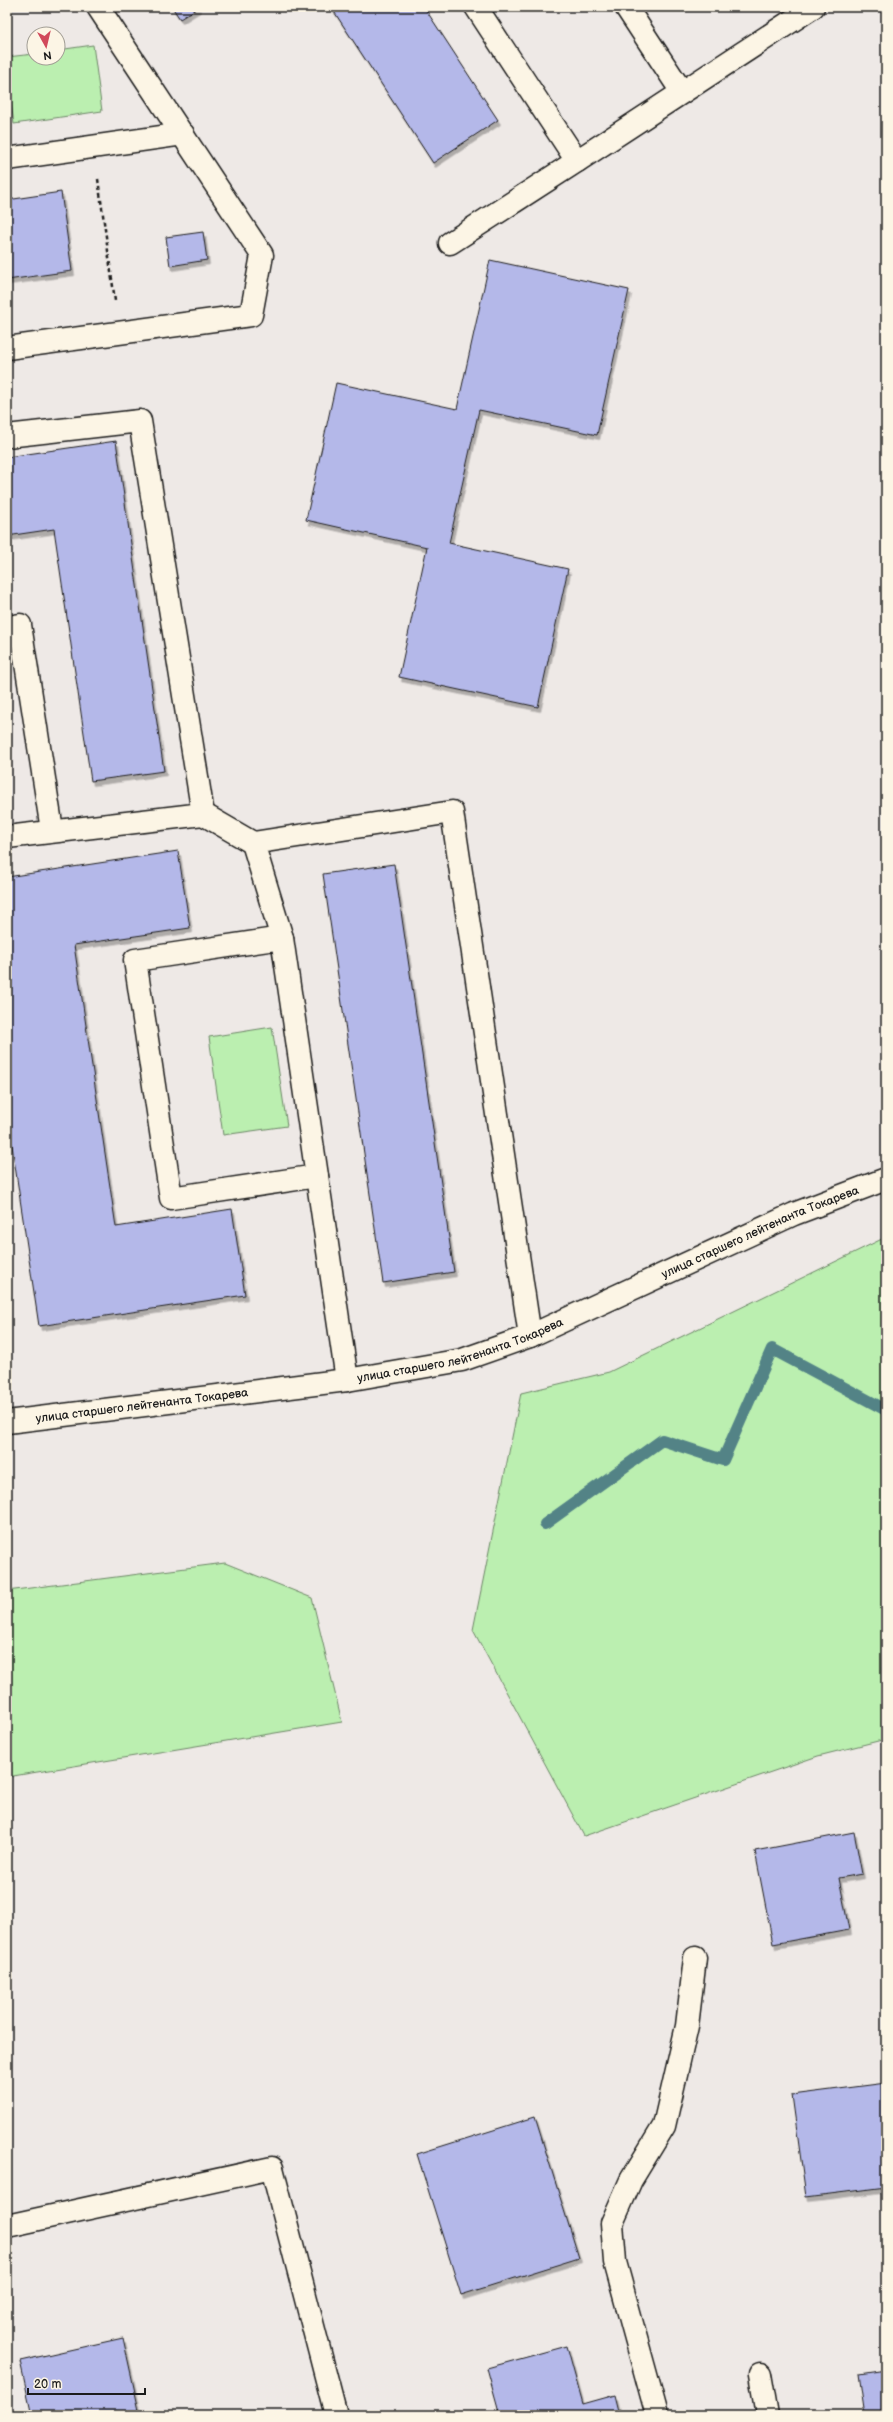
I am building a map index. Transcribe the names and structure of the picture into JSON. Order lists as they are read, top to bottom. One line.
{"streets":{"street":["улица старшего лейтенанта Токарева"]},"scale_bar":"20 m","north":"bottom"}
